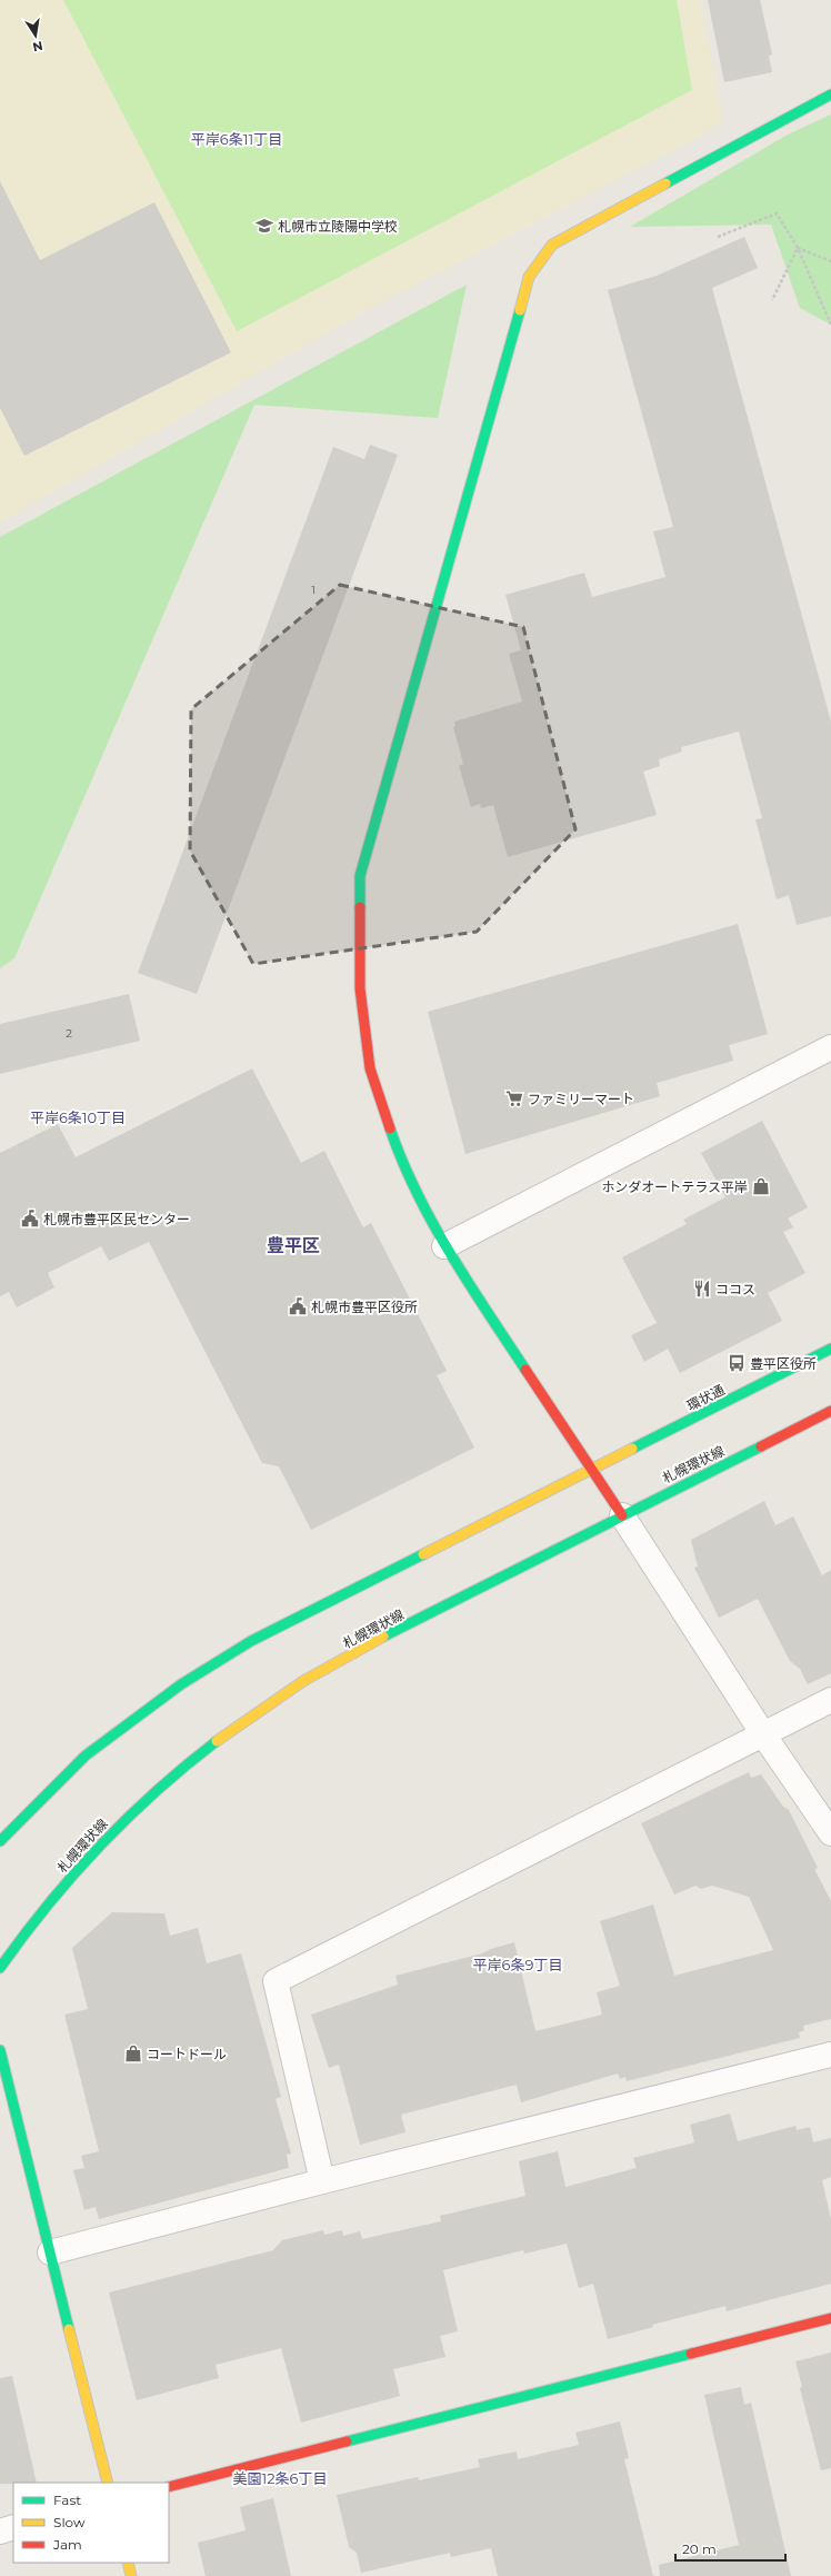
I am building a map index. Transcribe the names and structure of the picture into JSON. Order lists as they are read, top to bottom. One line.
{"streets":{"street":["環状通","札幌環状線"]},"districts":["平岸6条11丁目","平岸6条10丁目","豊平区","平岸6条9丁目","美園12条6丁目"],"places":{"school or university":["札幌市立陵陽中学校"],"supermarket":["ファミリーマート"],"shop":["ホンダオートテラス平岸","コートドール"],"public building":["札幌市豊平区民センター","札幌市豊平区役所"],"restaurant":["ココス"],"bus stop":["豊平区役所"]},"house_numbers":["1","2"],"legend":["Fast","Slow","Jam"],"scale_bar":"20 m","north":"bottom"}
